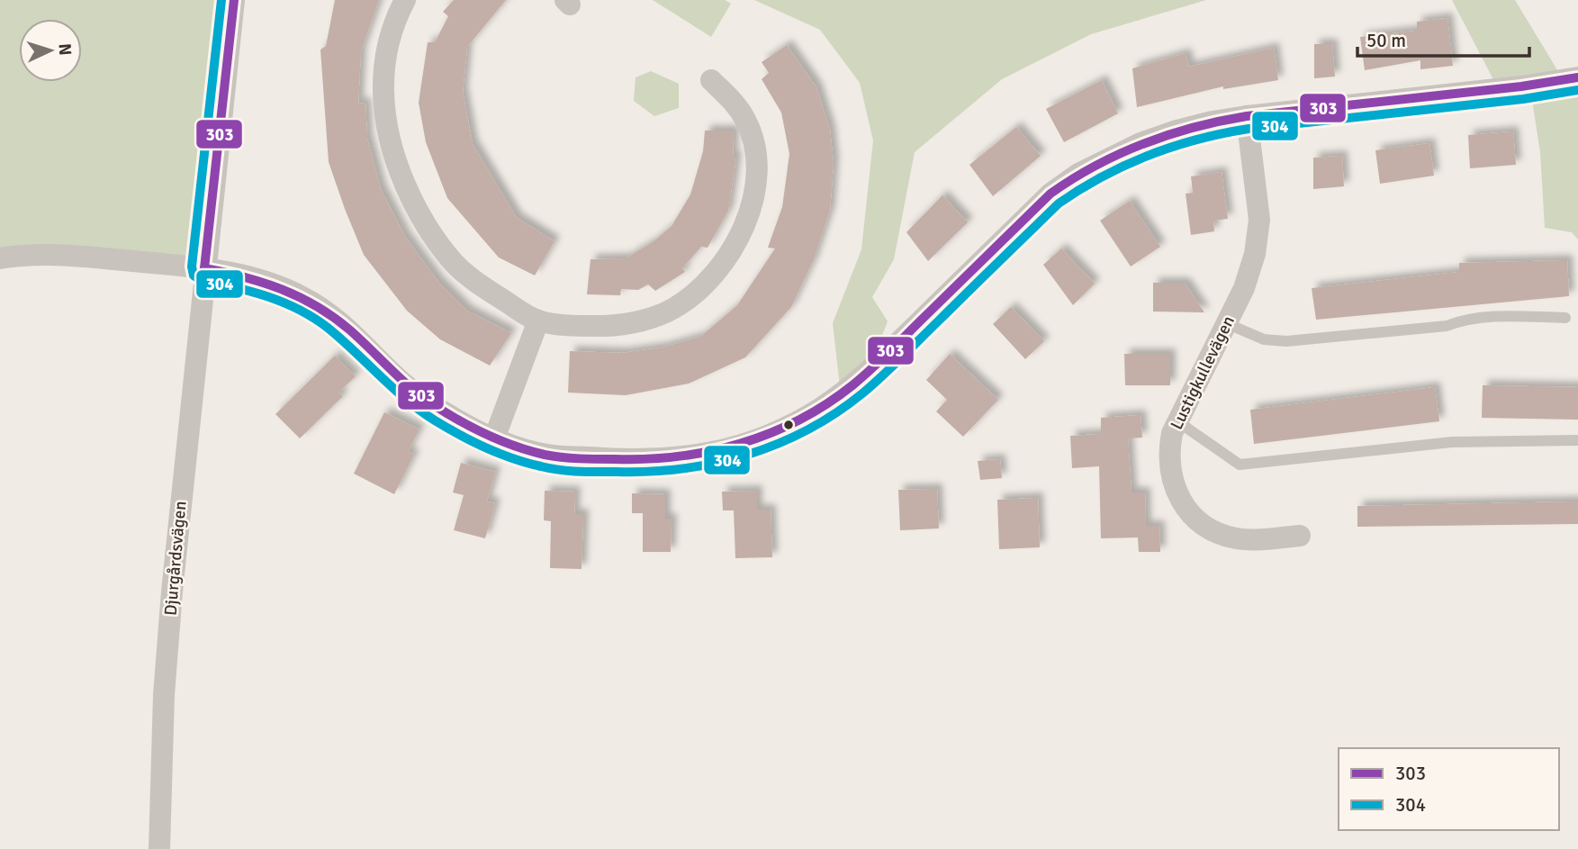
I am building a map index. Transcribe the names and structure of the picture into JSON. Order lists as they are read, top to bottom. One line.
{"streets":{"street":["Lustigkullevägen","Djurgårdsvägen"]},"lines":["transit line 303","transit line 304"],"legend":["303","304"],"scale_bar":"50 m","north":"right"}
